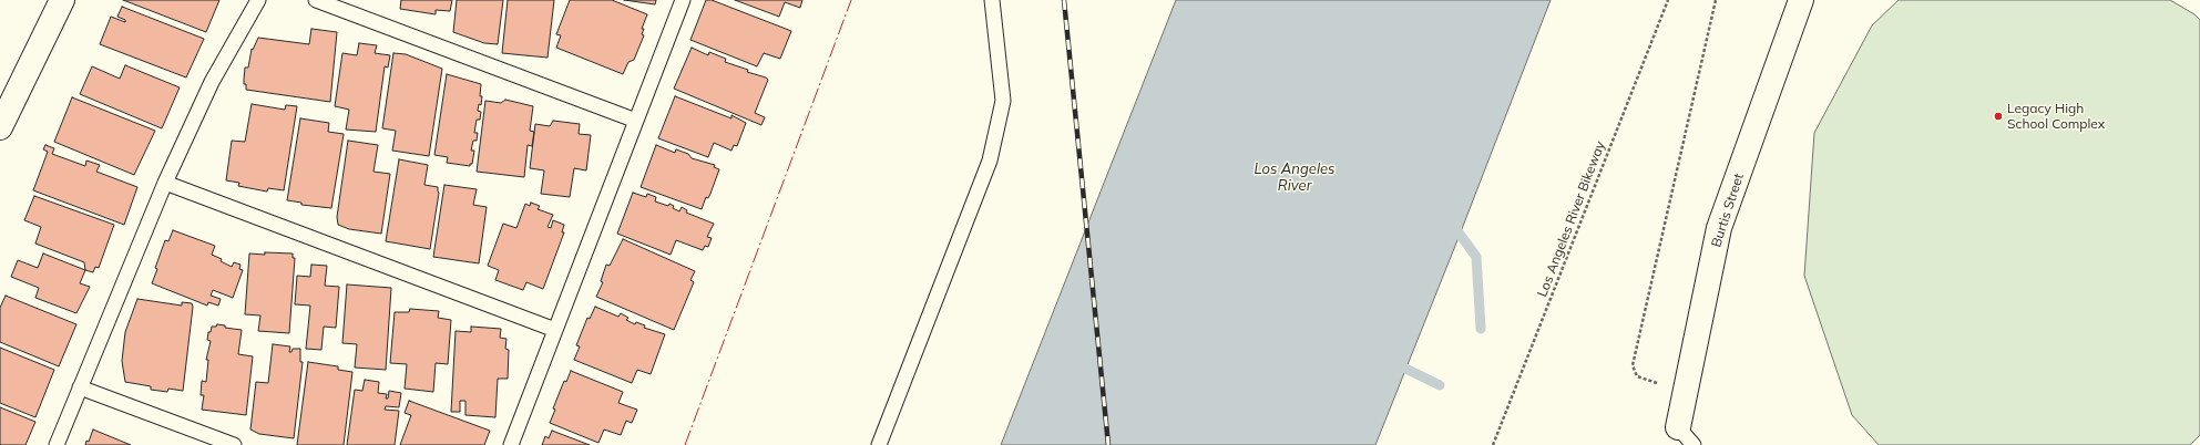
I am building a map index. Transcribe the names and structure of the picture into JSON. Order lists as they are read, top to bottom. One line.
{"streets":{"street":["Burtis Street"],"path":["Los Angeles River Bikeway"]},"water":["Los Angeles River"],"places":["Legacy High School Complex"]}
